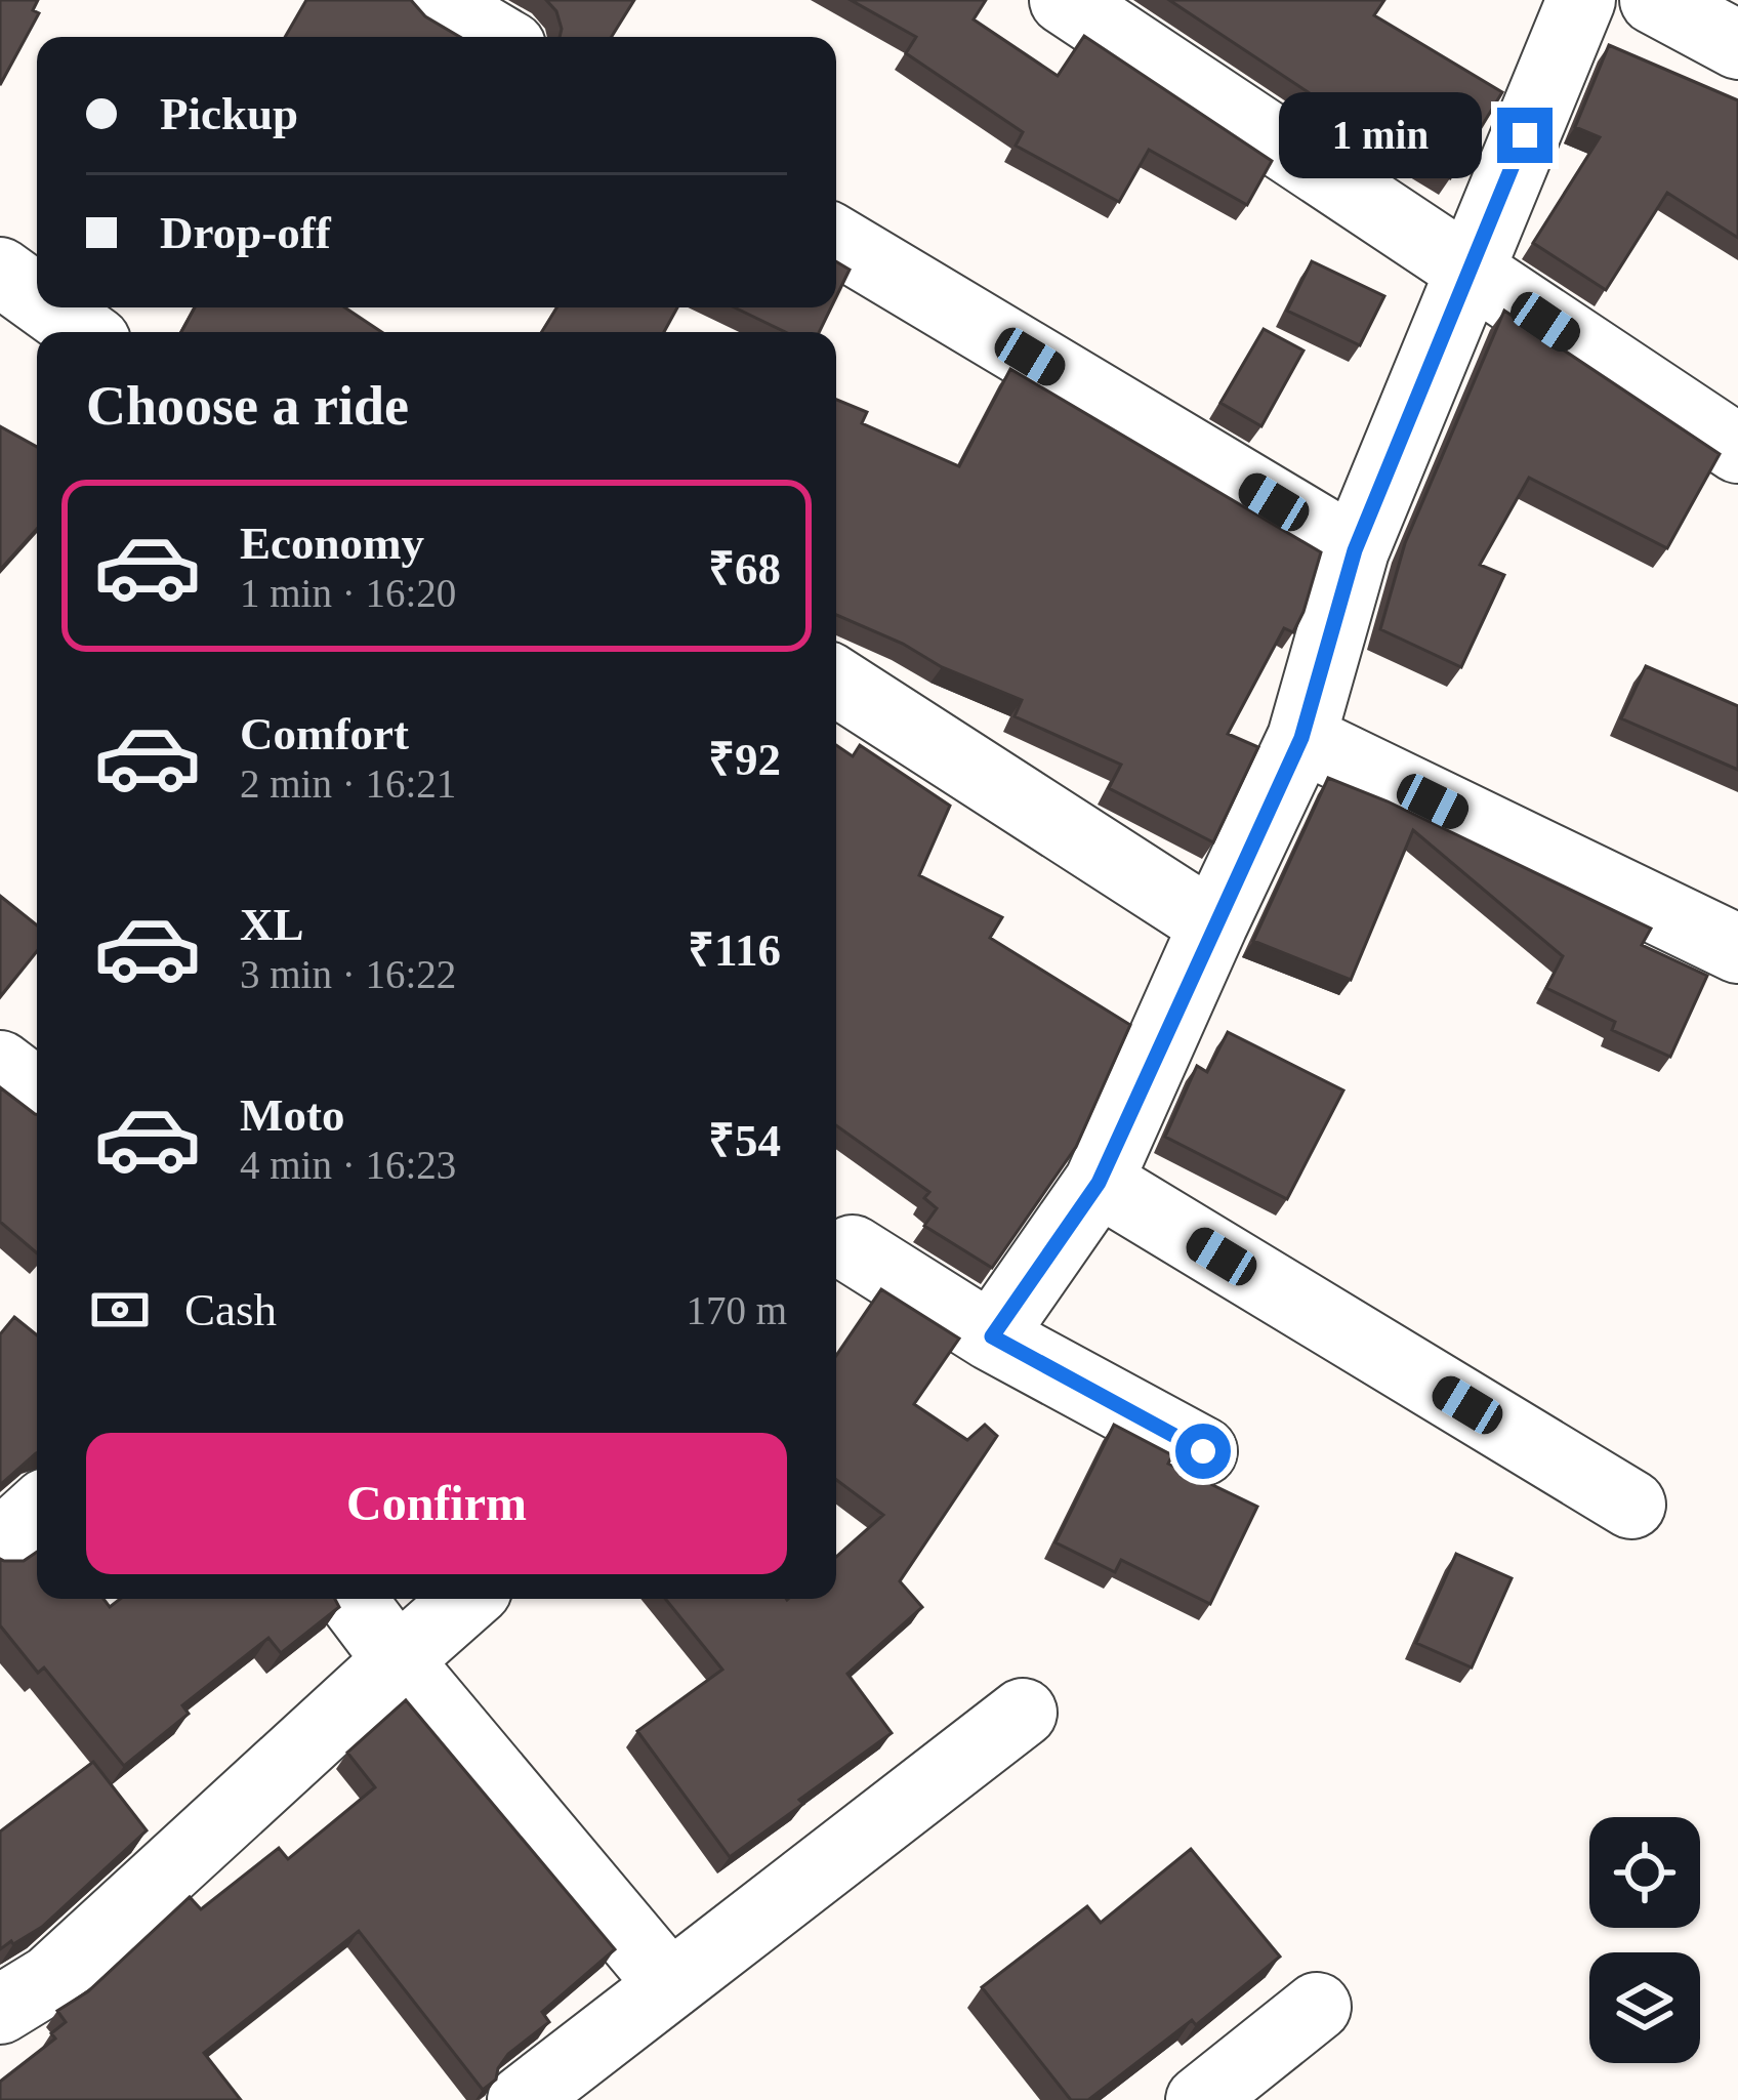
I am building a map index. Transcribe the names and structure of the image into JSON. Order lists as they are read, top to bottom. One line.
{"page":{"banner":["Pickup","Drop-off"],"bubble":"1 min","heading":"Choose a ride","list":[{"name":"Economy","note":"1 min · 16:20","value":"₹68"},{"name":"Comfort","note":"2 min · 16:21","value":"₹92"},{"name":"XL","note":"3 min · 16:22","value":"₹116"},{"name":"Moto","note":"4 min · 16:23","value":"₹54"}],"pay":["Cash","170 m"],"buttons":"Confirm"}}
